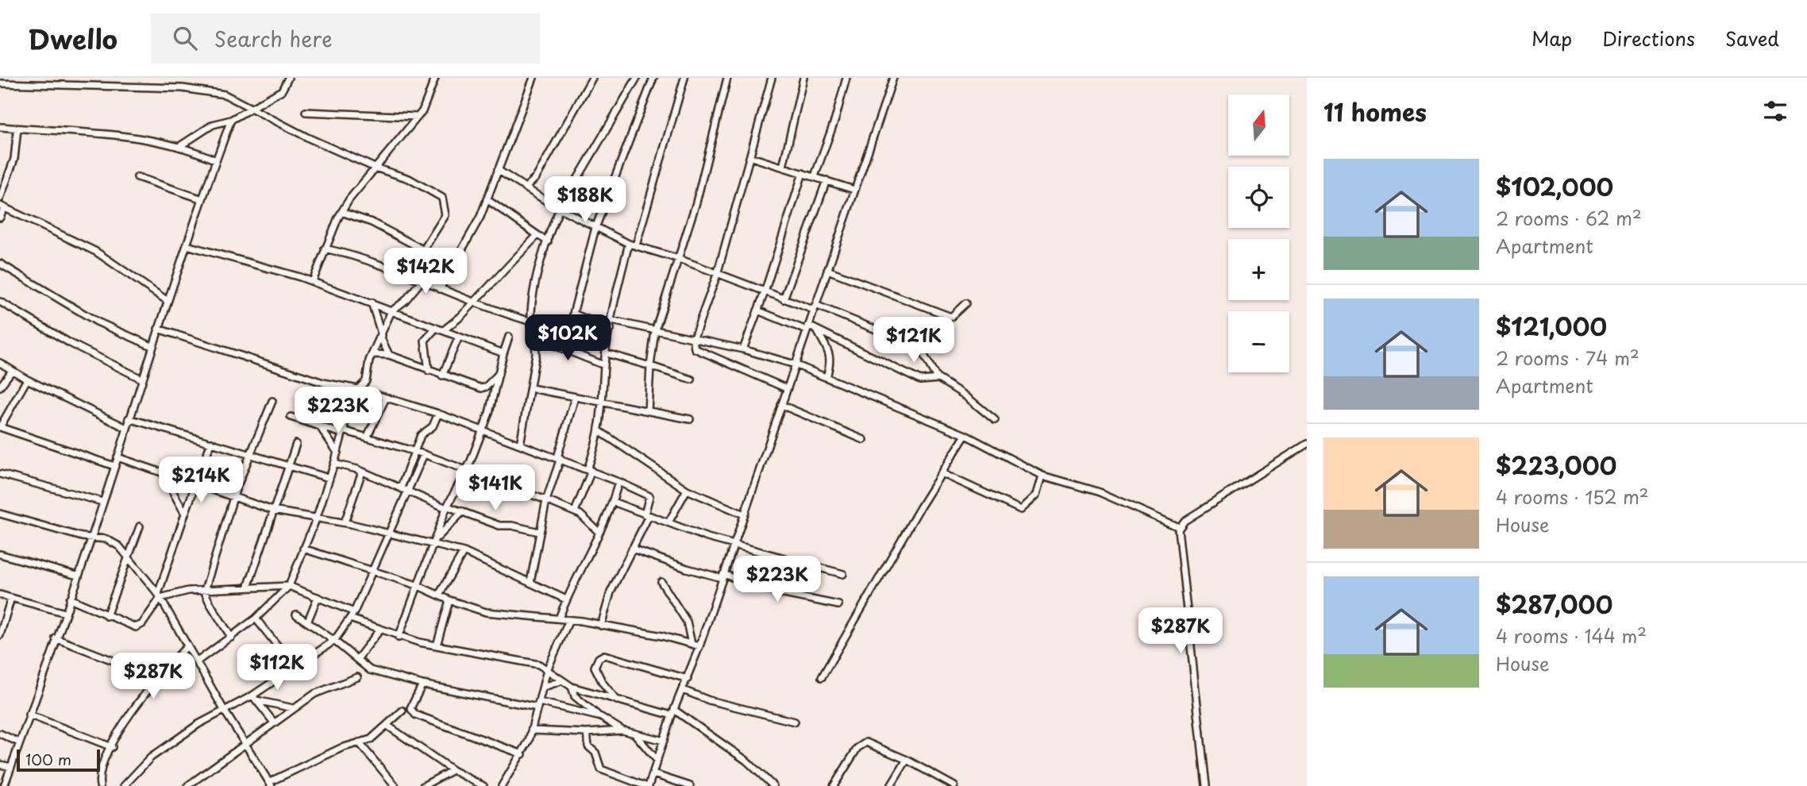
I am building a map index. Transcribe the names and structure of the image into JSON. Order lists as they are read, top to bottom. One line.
{"scale_bar":"100 m","north":"top","page":{"header":"Dwello","search":"Search here","nav":["Map","Directions","Saved"],"heading":"11 homes","map_buttons":["+","−"],"list":[{"name":"$102,000","note":"2 rooms · 62 m² · Apartment"},{"name":"$121,000","note":"2 rooms · 74 m² · Apartment"},{"name":"$223,000","note":"4 rooms · 152 m² · House"},{"name":"$287,000","note":"4 rooms · 144 m² · House"}],"price":["$188K","$142K","$102K","$121K","$223K","$214K","$141K","$223K","$287K","$112K","$287K"],"scale":"100 m"}}
